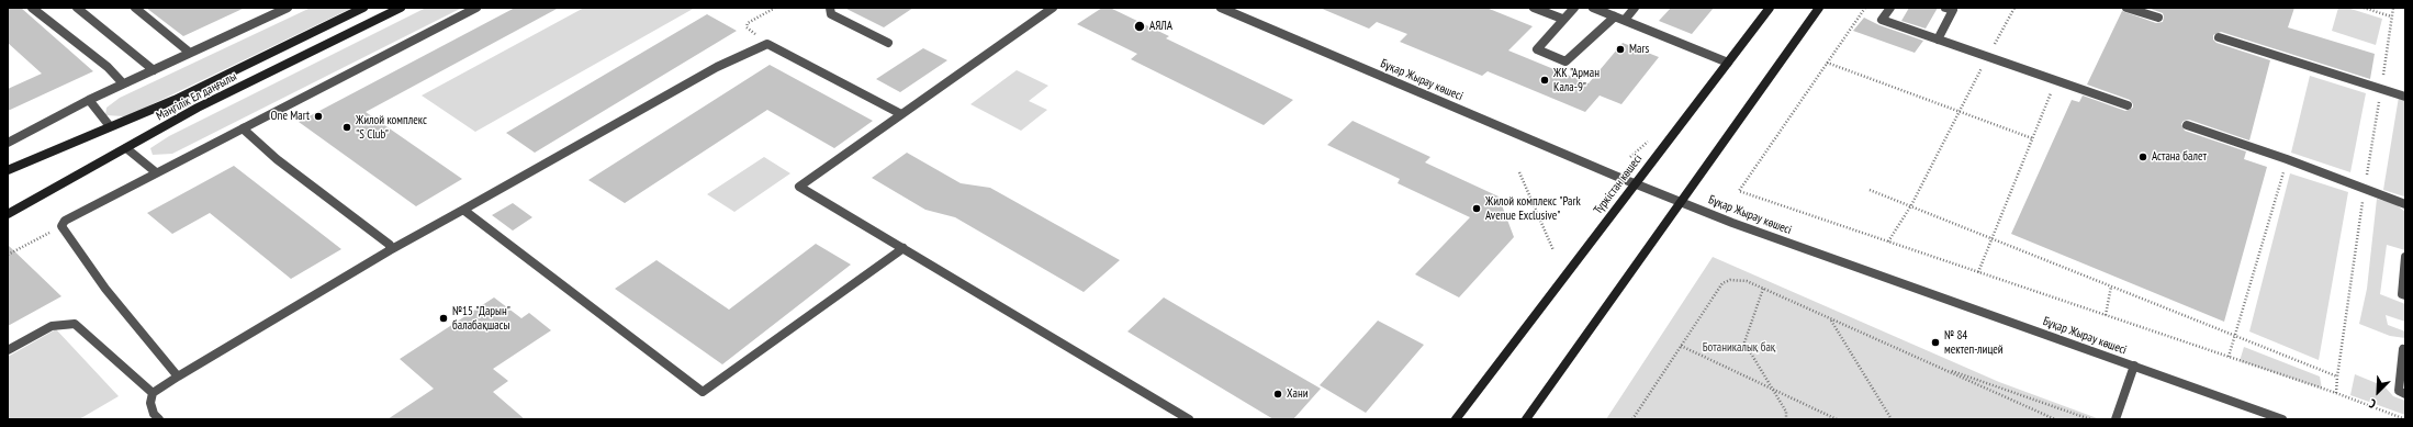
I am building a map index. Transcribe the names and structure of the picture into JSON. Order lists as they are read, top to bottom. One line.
{"streets":{"main road":["Мәңгілік Ел даңғылы","Түркістан көшесі"],"street":["Бұқар Жырау көшесі"]},"crossings":[["Бұқар Жырау көшесі","Түркістан көшесі"]],"parks":["Ботаникалық бақ"],"places":["АЯЛА","Mars","ЖК \"Арман Кала-9\"","One Mart","Жилой комплекс \"S Club\"","Астана балет","Жилой комплекс \"Park Avenue Exclusive\"","№15 \"Дарын\" балабақшасы","№ 84 мектеп-лицей","Хани"],"north":"bottom left"}
